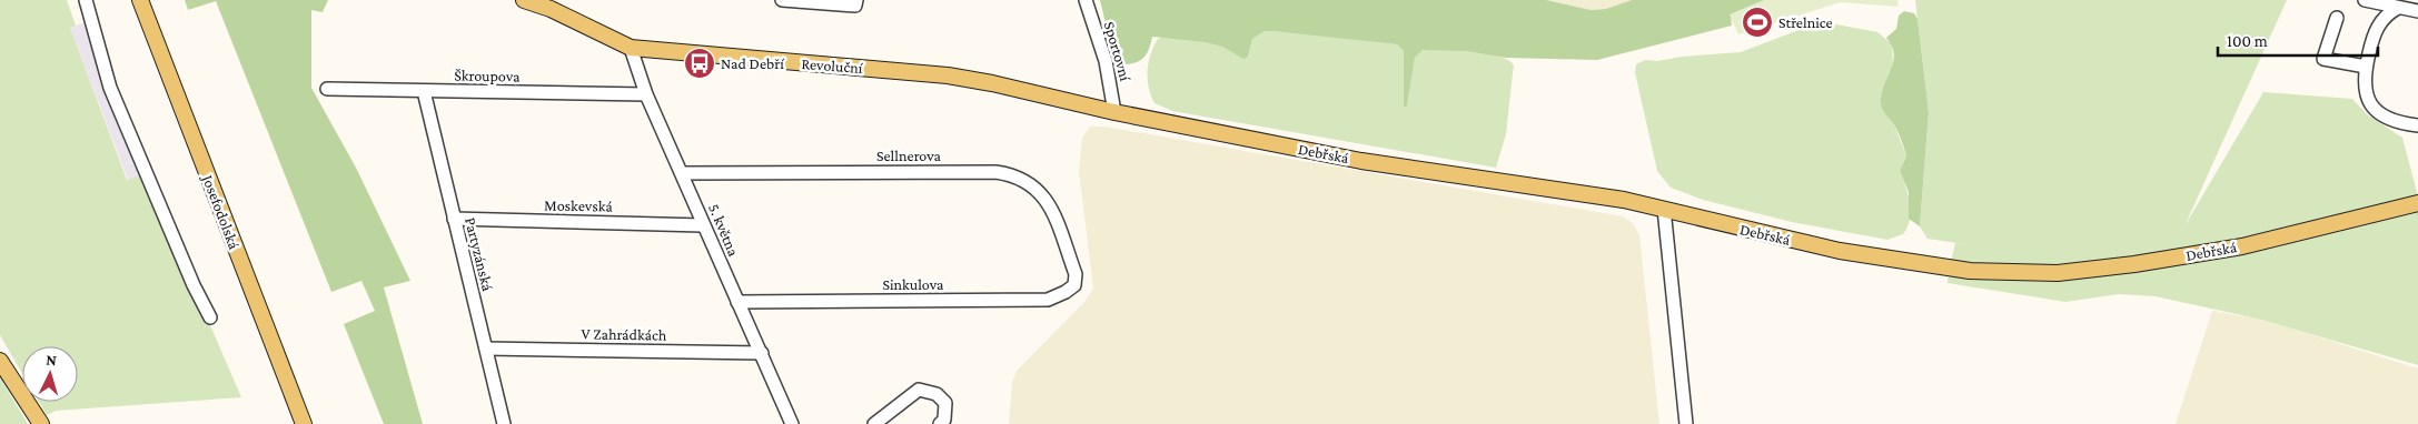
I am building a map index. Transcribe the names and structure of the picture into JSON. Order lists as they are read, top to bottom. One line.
{"streets":{"main road":["Revoluční","Debřská","Josefodolská"],"street":["Sportovní","Škroupova","Sellnerova","Moskevská","5. května","Partyzánská","Sinkulova","V Zahrádkách"]},"crossings":[["Sportovní","Revoluční"],["Sportovní","Debřská"],["Revoluční","Debřská"],["Revoluční","5. května"],["Škroupova","5. května"],["Škroupova","Partyzánská"],["Sellnerova","5. května"],["Sellnerova","Sinkulova"],["Moskevská","5. května"],["Moskevská","Partyzánská"],["5. května","Sinkulova"],["5. května","V Zahrádkách"],["Partyzánská","V Zahrádkách"]],"places":{"sports":["Střelnice"],"bus stop":["Nad Debří"]},"scale_bar":"100 m","north":"top"}
